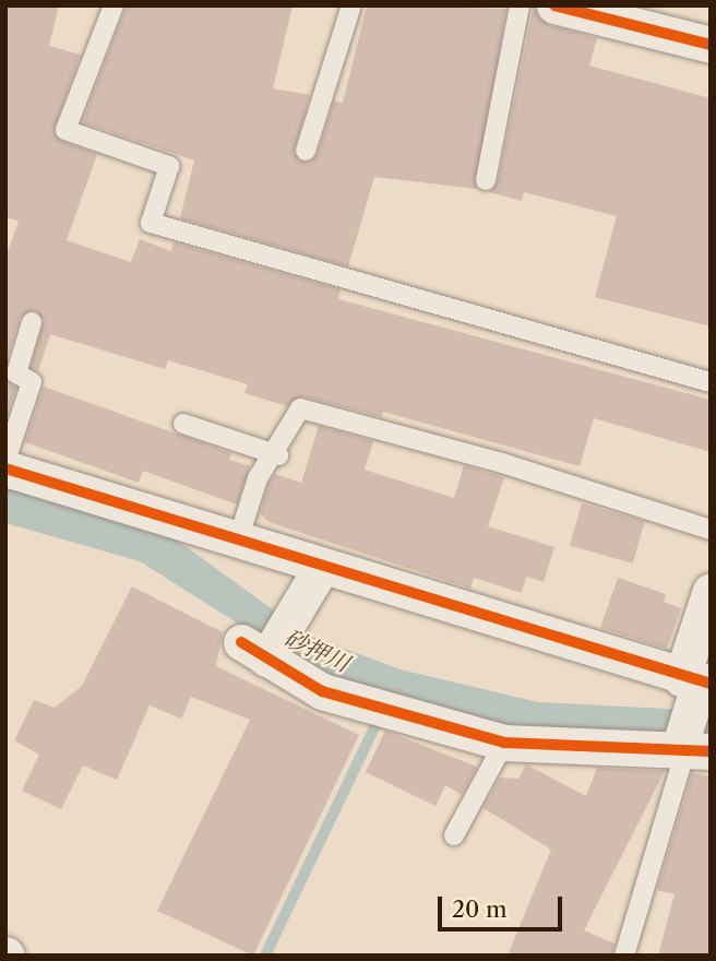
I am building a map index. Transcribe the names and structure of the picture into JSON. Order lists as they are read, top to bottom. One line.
{"water":["砂押川"],"scale_bar":"20 m"}
